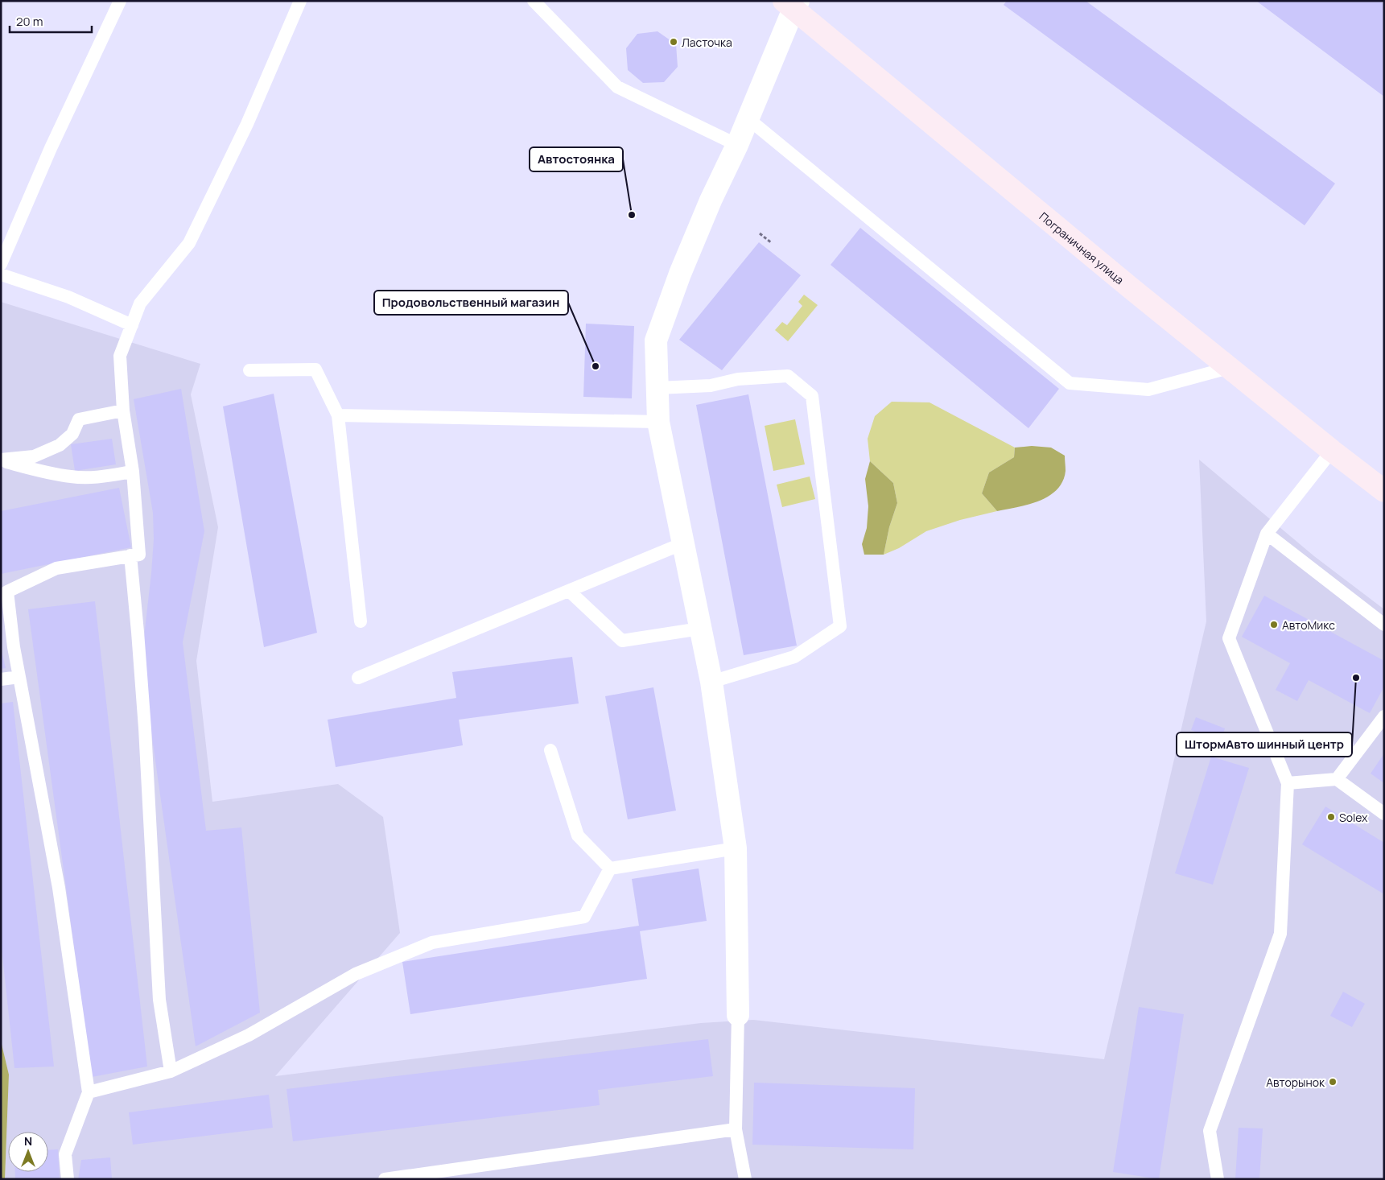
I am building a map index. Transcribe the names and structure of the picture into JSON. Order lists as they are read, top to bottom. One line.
{"streets":{"street":["Пограничная улица"]},"places":["Ласточка","Автостоянка","Продовольственный магазин","АвтоМикс","ШтормАвто шинный центр","Solex","Авторынок"],"scale_bar":"20 m","north":"top"}
